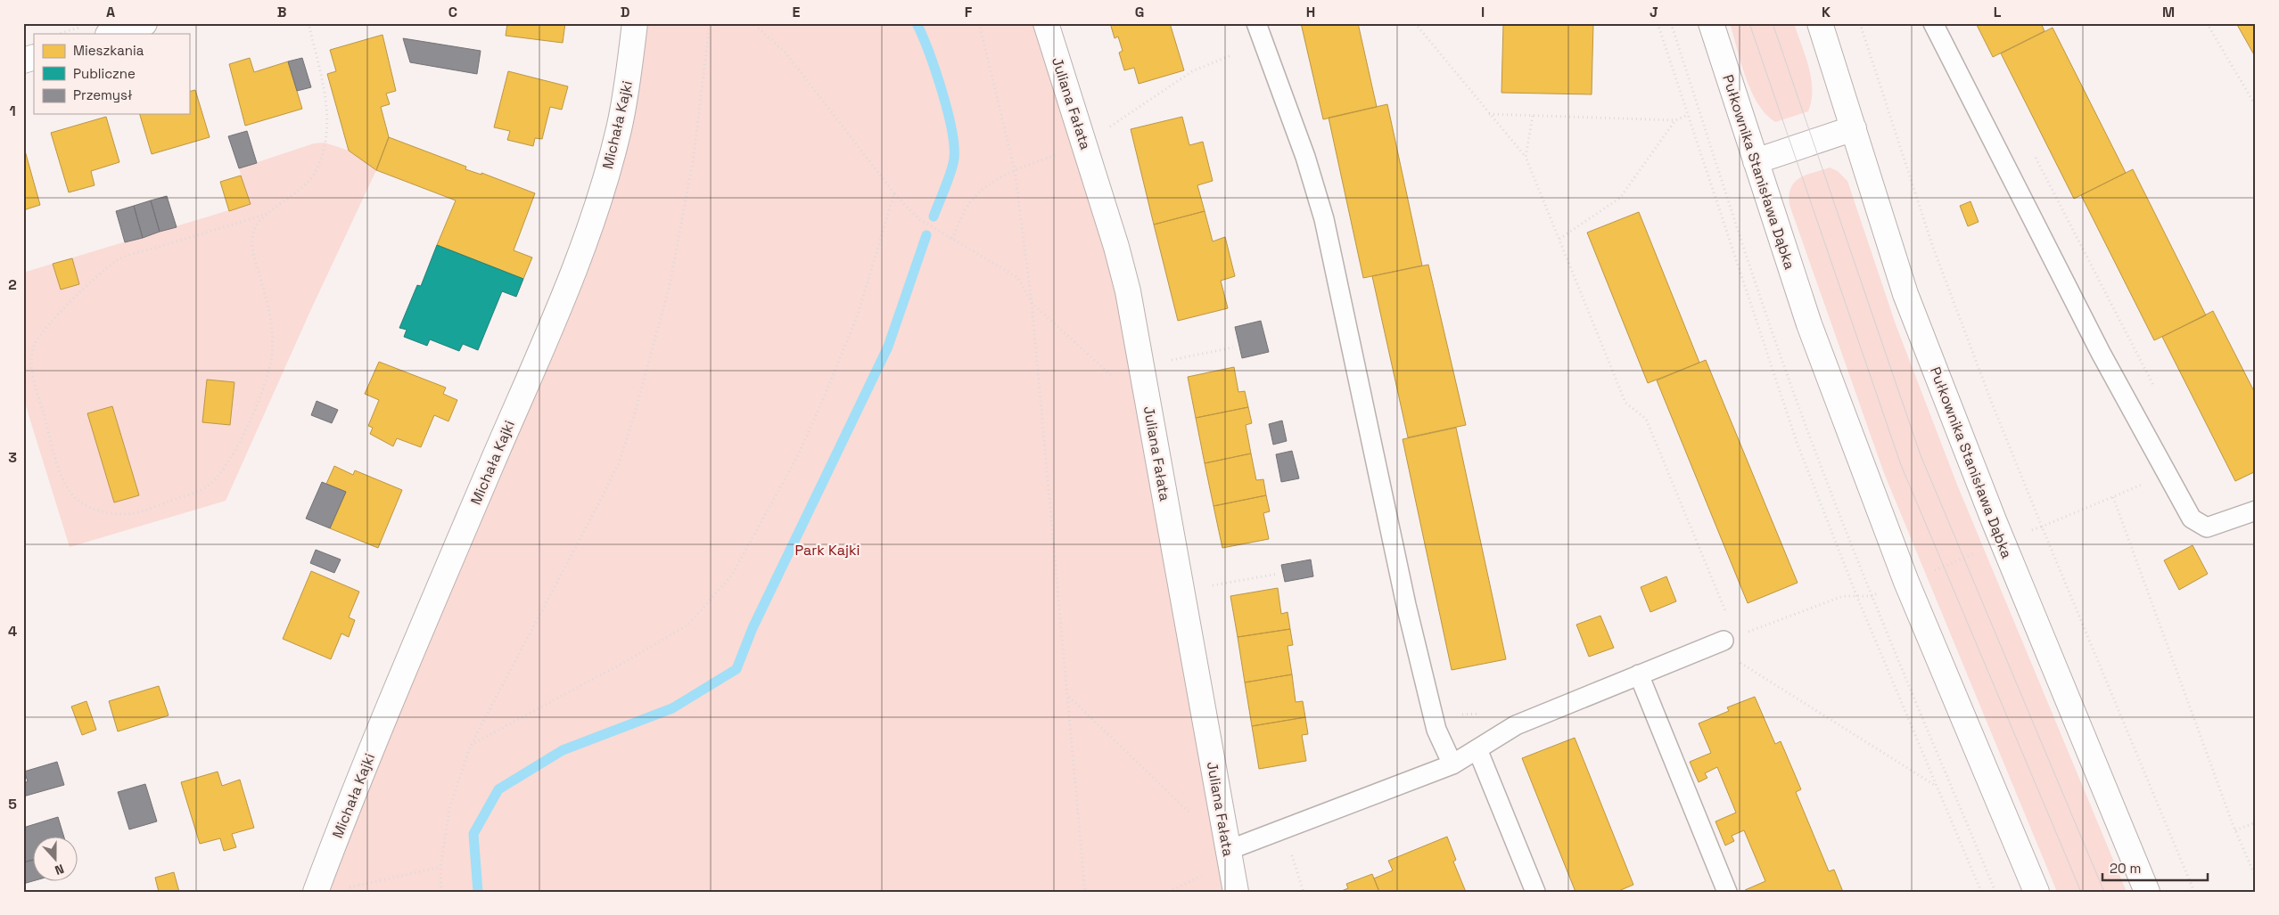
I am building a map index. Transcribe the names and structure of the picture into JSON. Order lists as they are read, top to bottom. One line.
{"streets":{"street":["Juliana Fałata","Michała Kajki","Pułkownika Stanisława Dąbka"]},"parks":["Park Kajki"],"legend":["Mieszkania","Publiczne","Przemysł"],"scale_bar":"20 m","north":"bottom","grid":{"columns":["A","B","C","D","E","F","G","H","I","J","K","L","M"],"rows":["1","2","3","4","5"]}}
